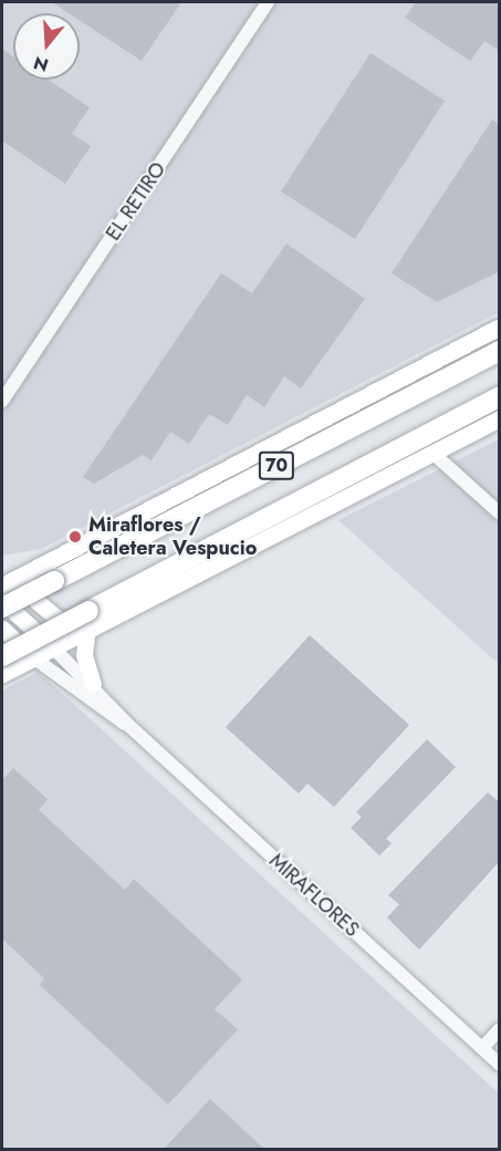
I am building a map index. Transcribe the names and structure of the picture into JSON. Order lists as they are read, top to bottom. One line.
{"streets":{"highway":["70"],"main road":["MIRAFLORES"],"street":["EL RETIRO"]},"places":["Miraflores / Caletera Vespucio"],"north":"bottom"}
